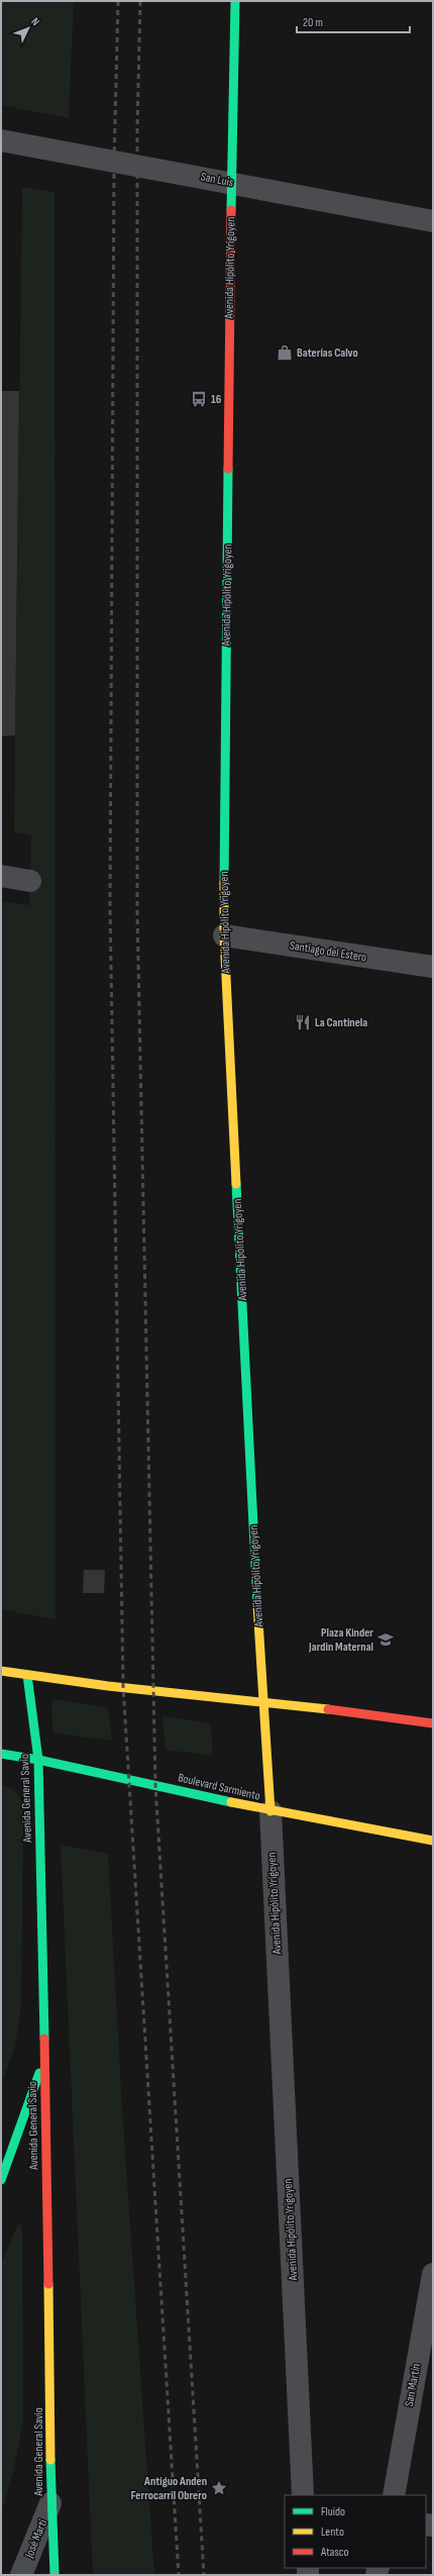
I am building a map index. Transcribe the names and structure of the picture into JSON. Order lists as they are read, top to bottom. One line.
{"streets":{"main road":["Avenida Hipólito Yrigoyen","Boulevard Sarmiento","Avenida General Savio"],"street":["San Luis","Santiago del Estero","San Martín","José Marti"]},"crossings":[["San Luis","Avenida Hipólito Yrigoyen"],["Avenida Hipólito Yrigoyen","Santiago del Estero"],["Avenida Hipólito Yrigoyen","Boulevard Sarmiento"],["Boulevard Sarmiento","Avenida General Savio"],["Avenida General Savio","José Marti"]],"places":{"shop":["Baterías Calvo"],"bus stop":["16"],"restaurant":["La Cantinela"],"school or university":["Plaza Kinder Jardin Maternal"],"place":["Antiguo Anden Ferrocarril Obrero"]},"legend":["Fluido","Lento","Atasco"],"scale_bar":"20 m","north":"top right"}
